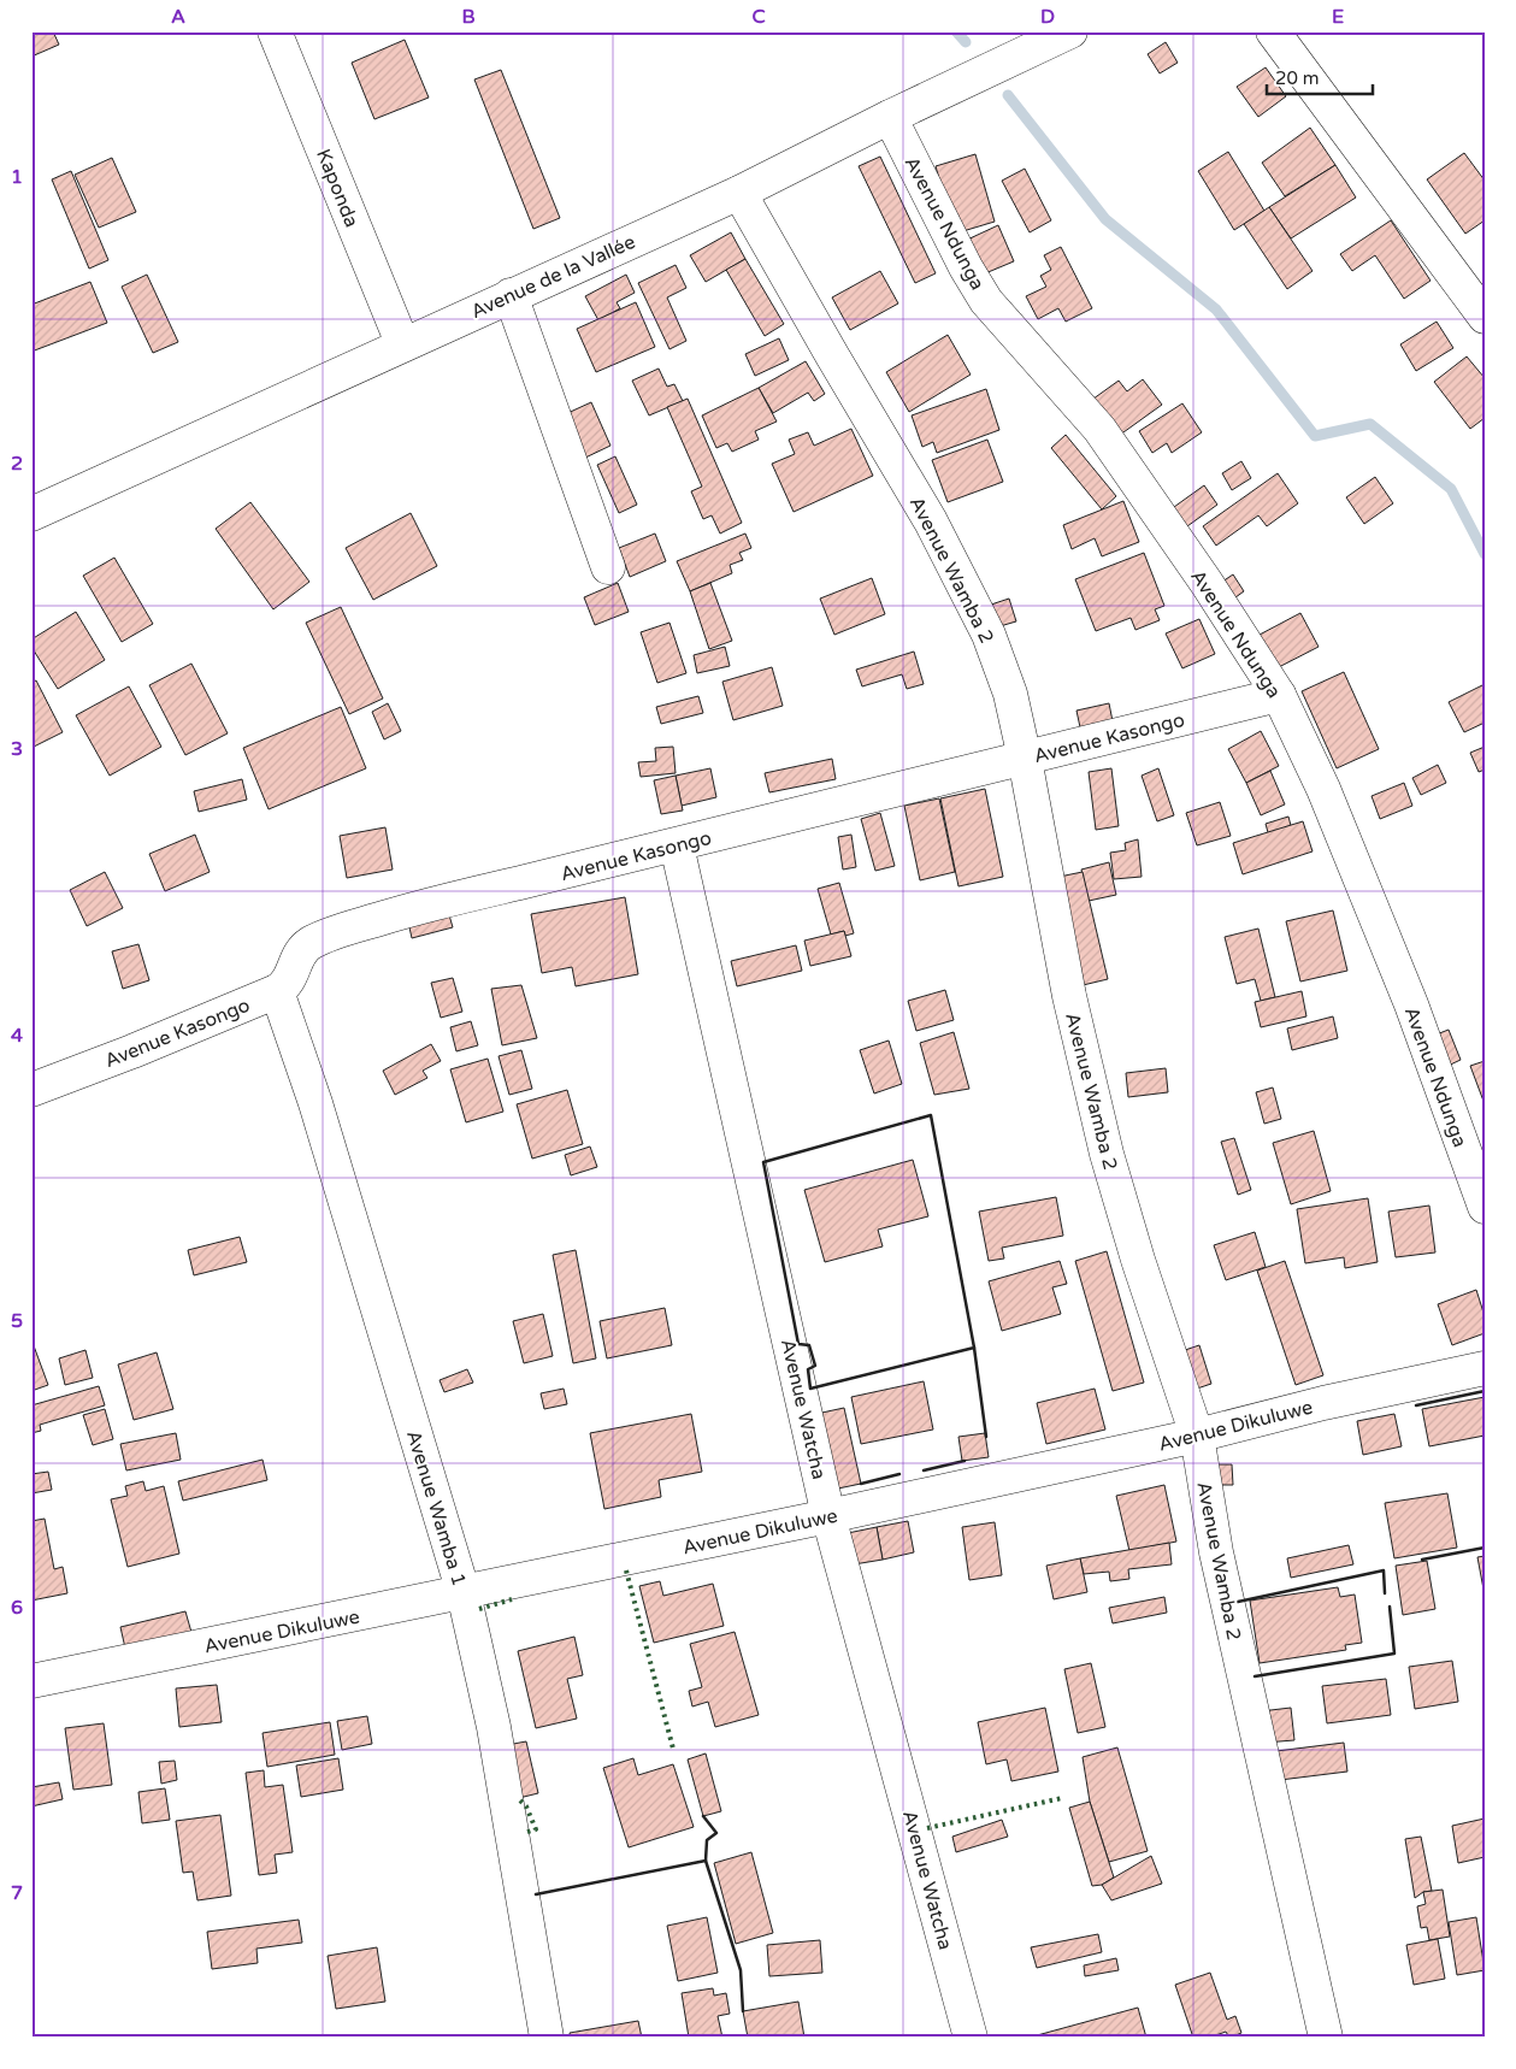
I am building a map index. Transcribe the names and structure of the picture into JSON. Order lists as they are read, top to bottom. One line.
{"streets":{"street":["Kaponda","Avenue Ndunga","Avenue de la Vallée","Avenue Wamba 2","Avenue Kasongo","Avenue Watcha","Avenue Dikuluwe","Avenue Wamba 1"]},"crossings":[["Kaponda","Avenue de la Vallée"],["Avenue Ndunga","Avenue de la Vallée"],["Avenue Ndunga","Avenue Kasongo"],["Avenue de la Vallée","Avenue Wamba 2"],["Avenue Wamba 2","Avenue Kasongo"],["Avenue Wamba 2","Avenue Dikuluwe"],["Avenue Kasongo","Avenue Watcha"],["Avenue Kasongo","Avenue Wamba 1"],["Avenue Watcha","Avenue Dikuluwe"],["Avenue Dikuluwe","Avenue Wamba 1"]],"scale_bar":"20 m","grid":{"columns":["A","B","C","D","E"],"rows":["1","2","3","4","5","6","7"]}}
